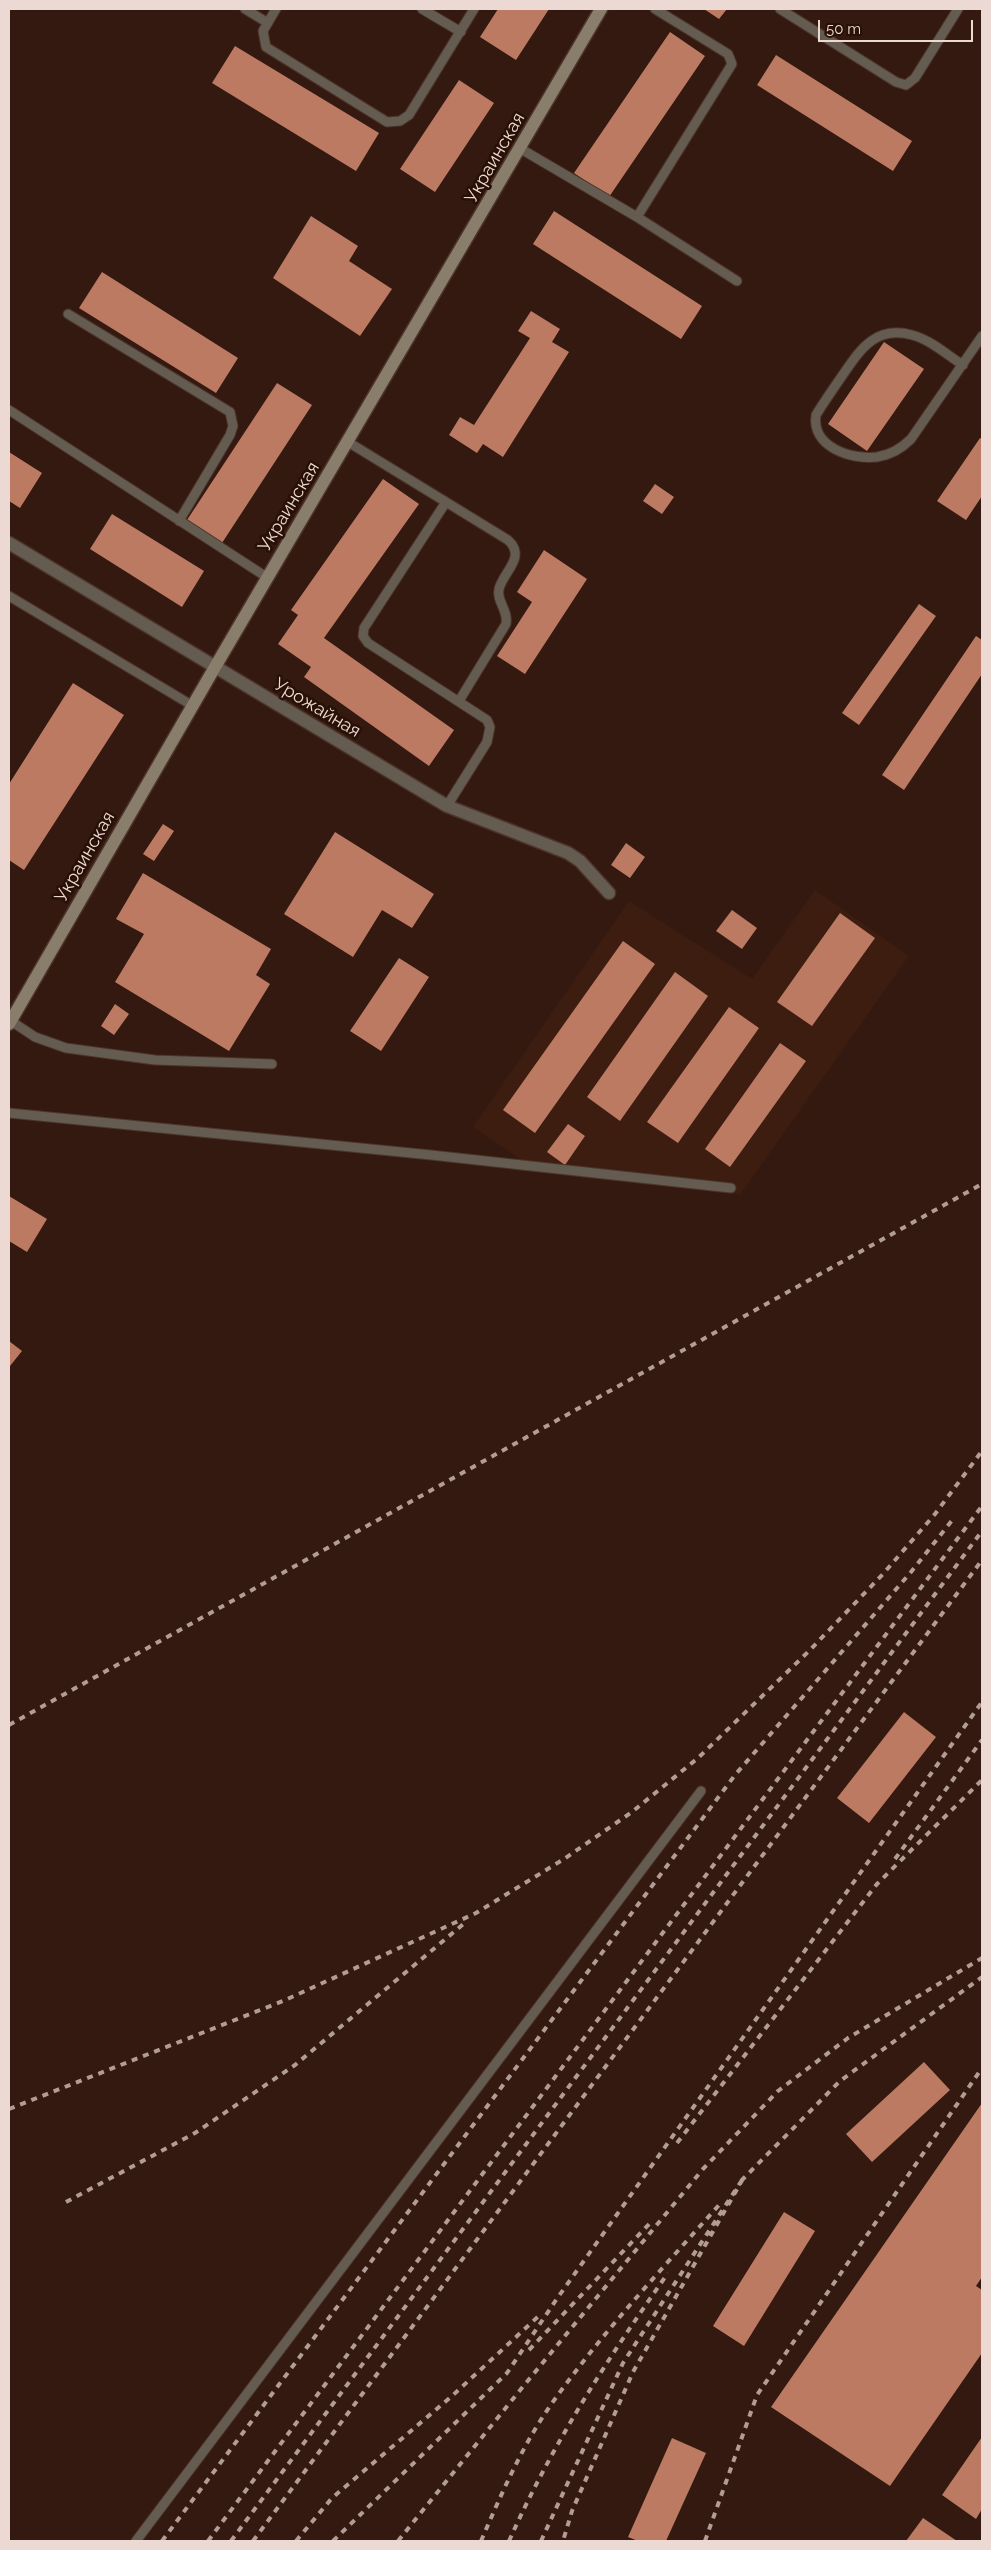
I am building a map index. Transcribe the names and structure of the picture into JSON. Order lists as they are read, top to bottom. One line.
{"streets":{"street":["Украинская","Урожайная"]},"crossings":[["Украинская","Урожайная"]],"scale_bar":"50 m"}
